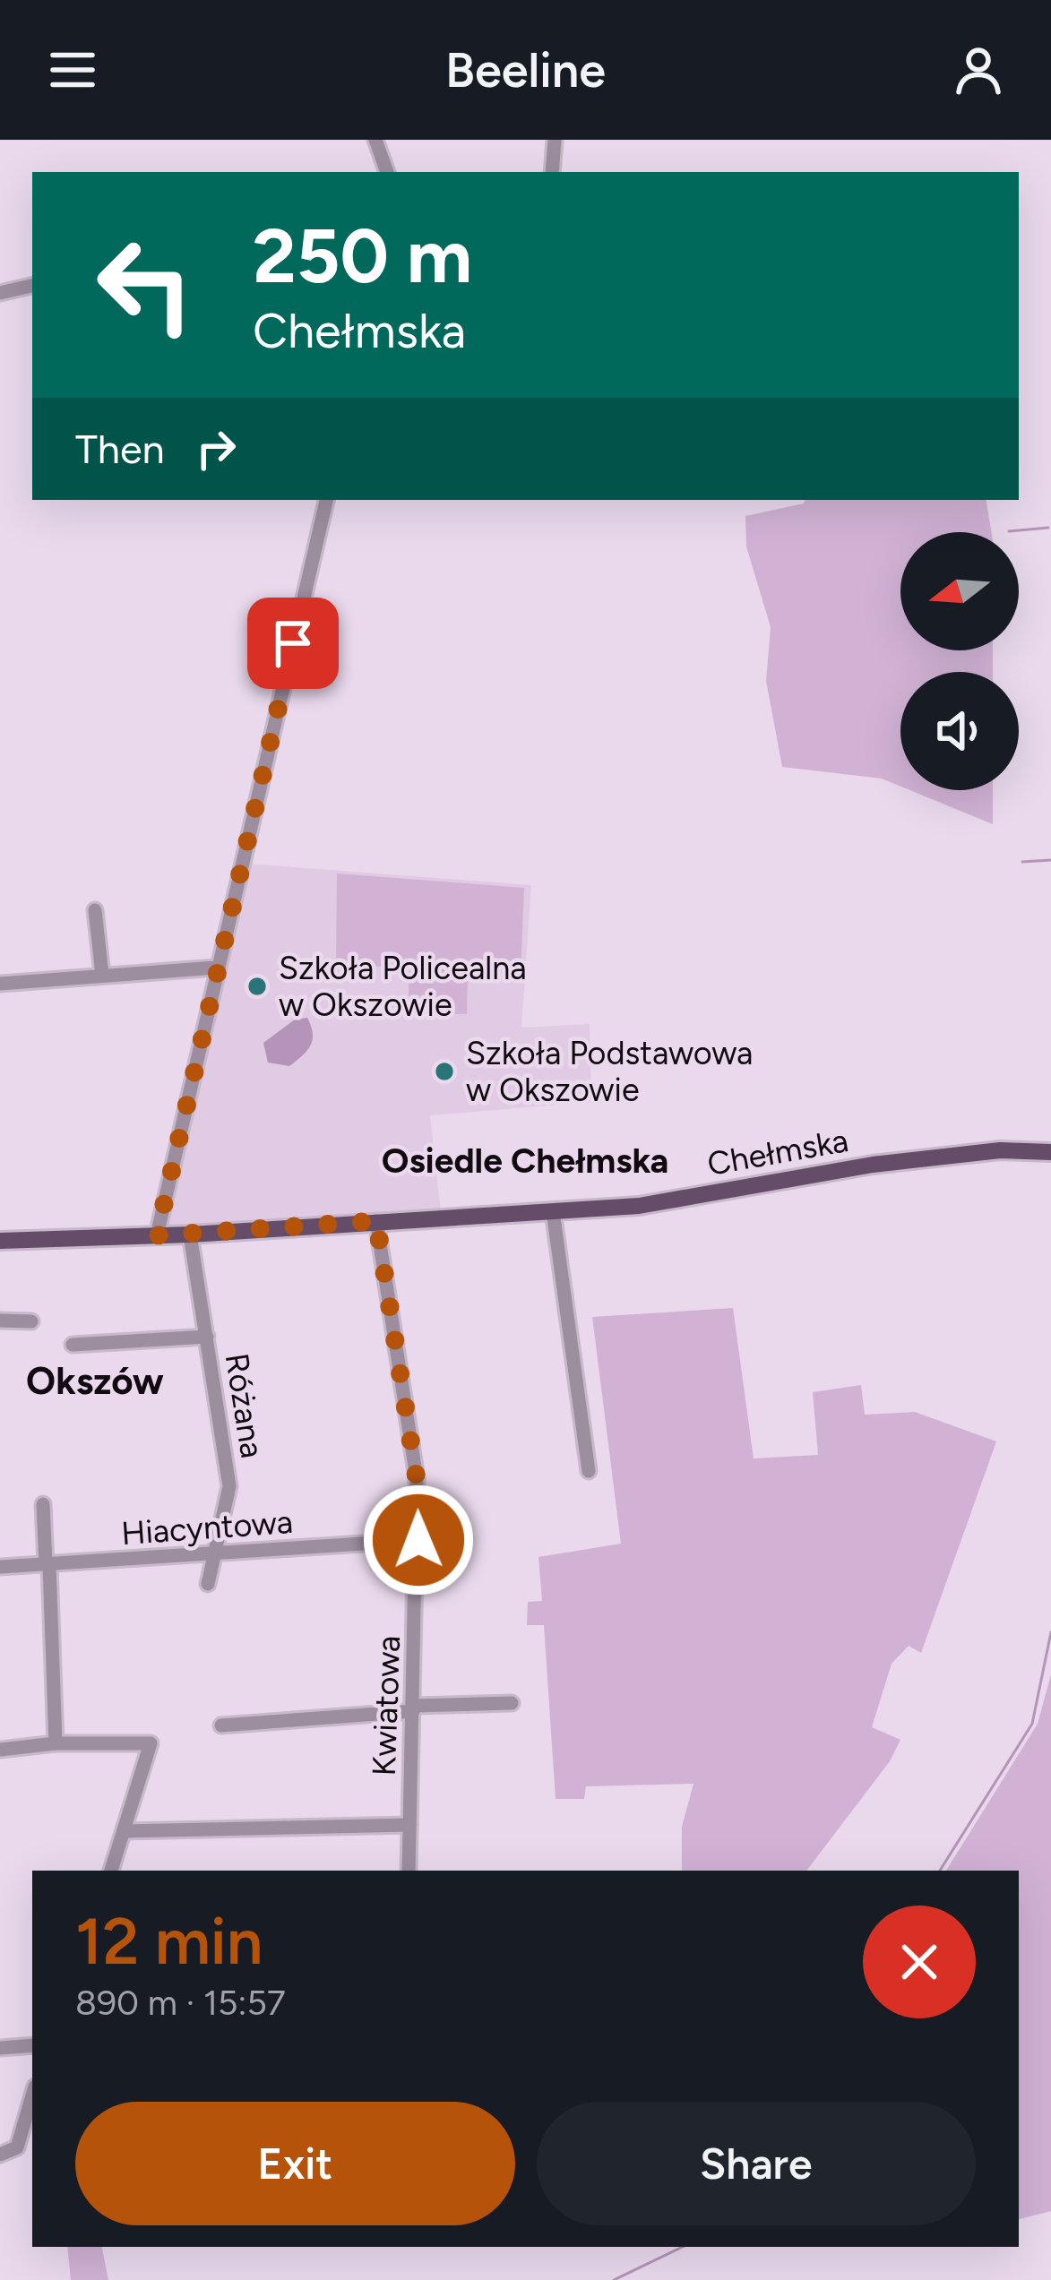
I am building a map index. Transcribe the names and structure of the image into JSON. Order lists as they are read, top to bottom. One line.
{"streets":{"main road":["Chełmska"],"street":["Różana","Hiacyntowa","Kwiatowa"]},"crossings":[["Chełmska","Różana"],["Chełmska","Kwiatowa"],["Różana","Hiacyntowa"],["Hiacyntowa","Kwiatowa"]],"districts":["Osiedle Chełmska","Okszów"],"places":["Szkoła Policealna w Okszowie","Szkoła Podstawowa w Okszowie"],"north":"left","page":{"header":"Beeline","turn":["250 m","Chełmska"],"then":"Then","heading":["12 min","890 m · 15:57"],"buttons":["Exit","Share"]}}
